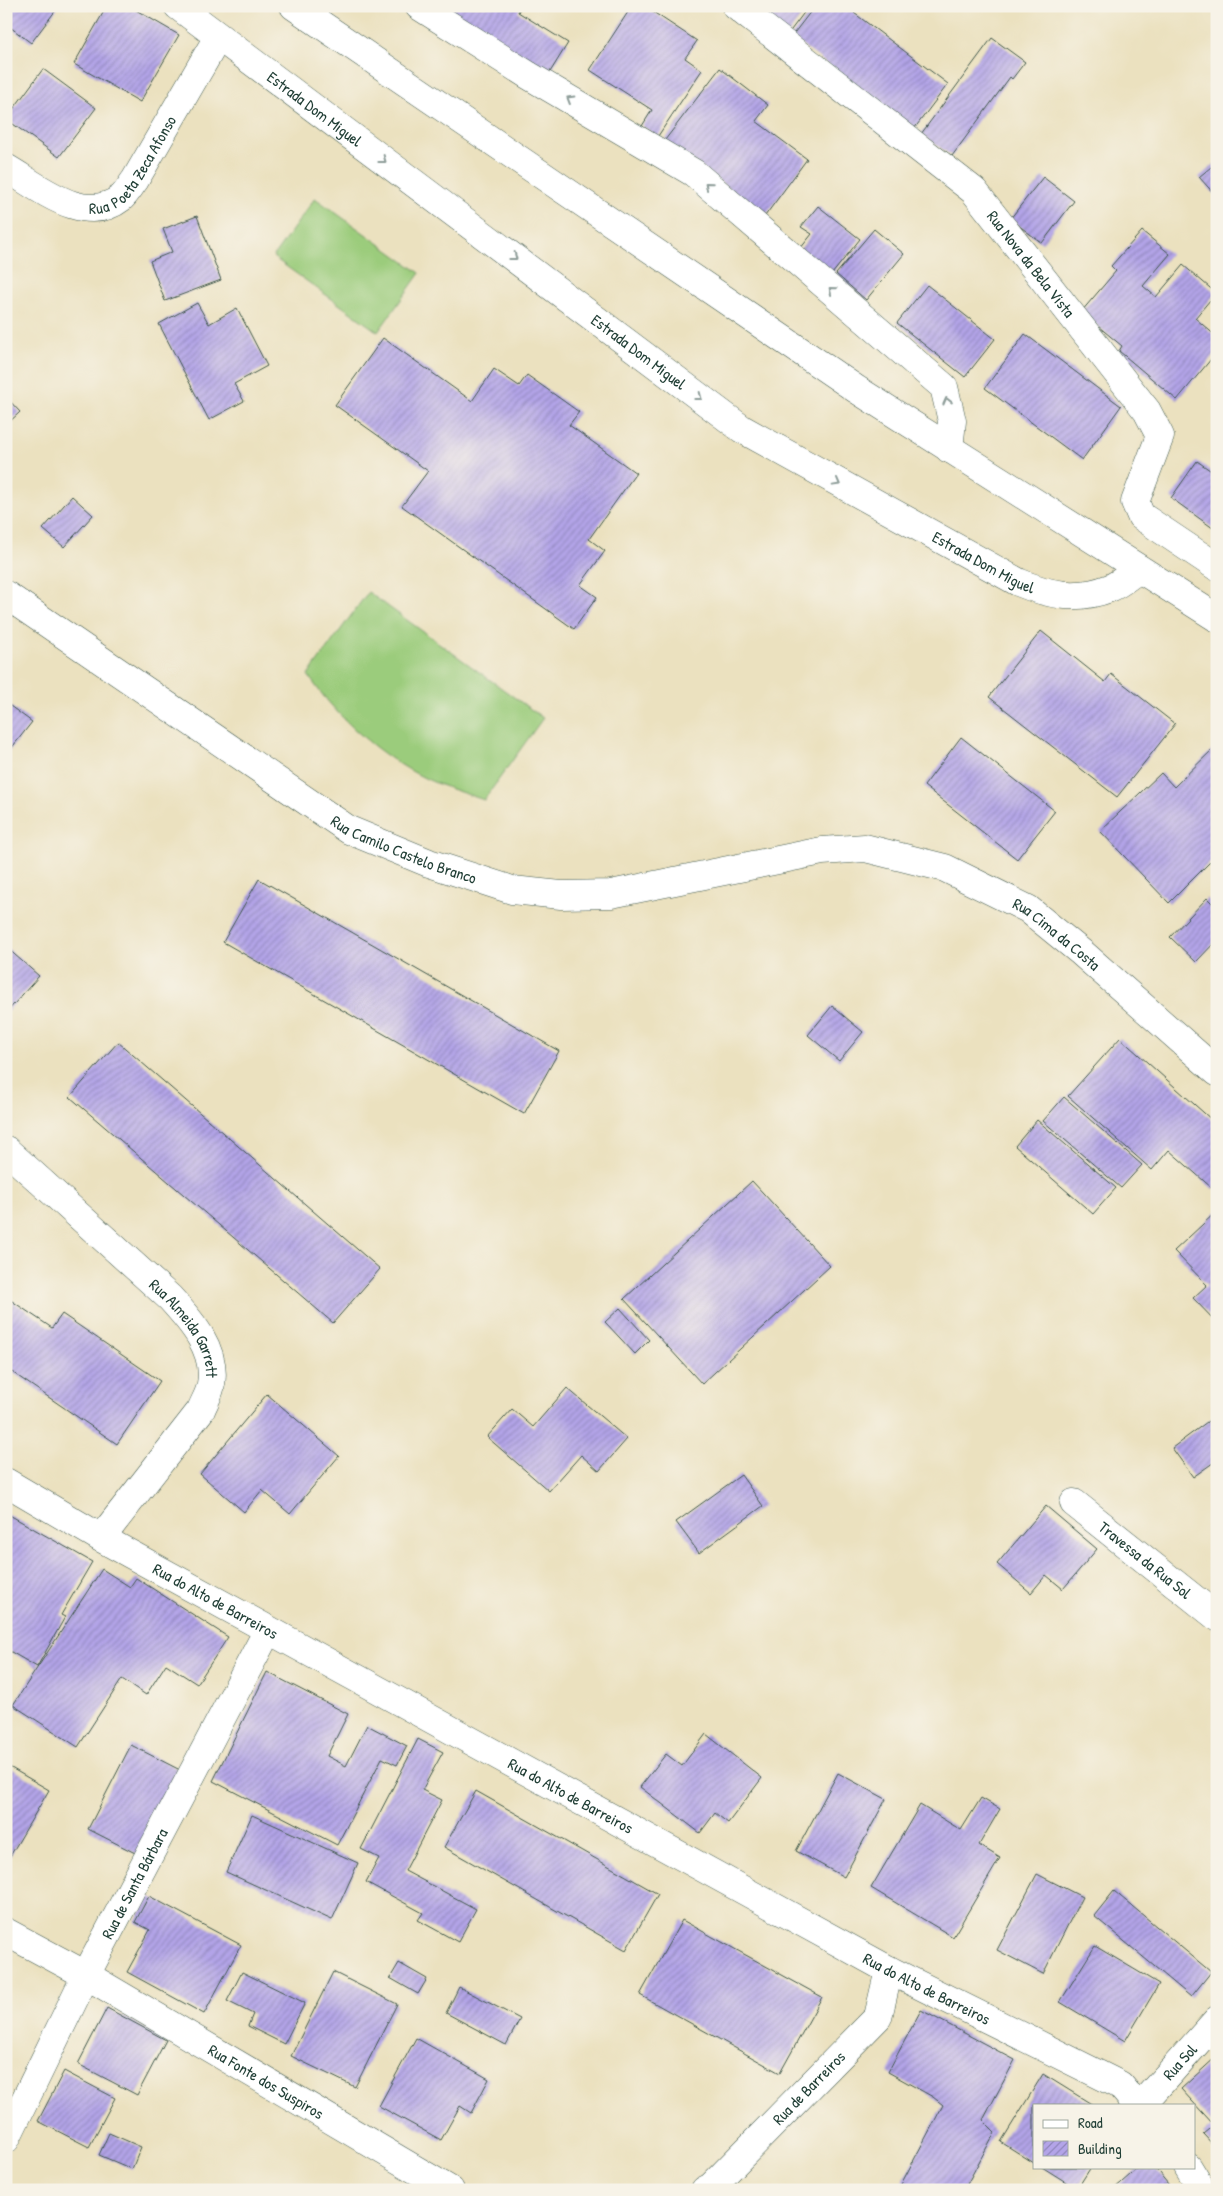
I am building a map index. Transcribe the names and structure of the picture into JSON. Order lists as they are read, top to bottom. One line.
{"streets":{"street":["Estrada Dom Miguel","Rua Poeta Zeca Afonso","Rua Nova da Bela Vista","Rua Camilo Castelo Branco","Rua Cima da Costa","Rua Almeida Garrett","Travessa da Rua Sol","Rua do Alto de Barreiros","Rua de Santa Bárbara","Rua Sol","Rua Fonte dos Suspiros","Rua de Barreiros"]},"crossings":[["Estrada Dom Miguel","Rua Poeta Zeca Afonso"],["Rua Camilo Castelo Branco","Rua Cima da Costa"],["Rua Almeida Garrett","Rua do Alto de Barreiros"],["Rua do Alto de Barreiros","Rua de Santa Bárbara"],["Rua do Alto de Barreiros","Rua de Barreiros"],["Rua de Santa Bárbara","Rua Fonte dos Suspiros"]],"legend":["Road","Building"]}
